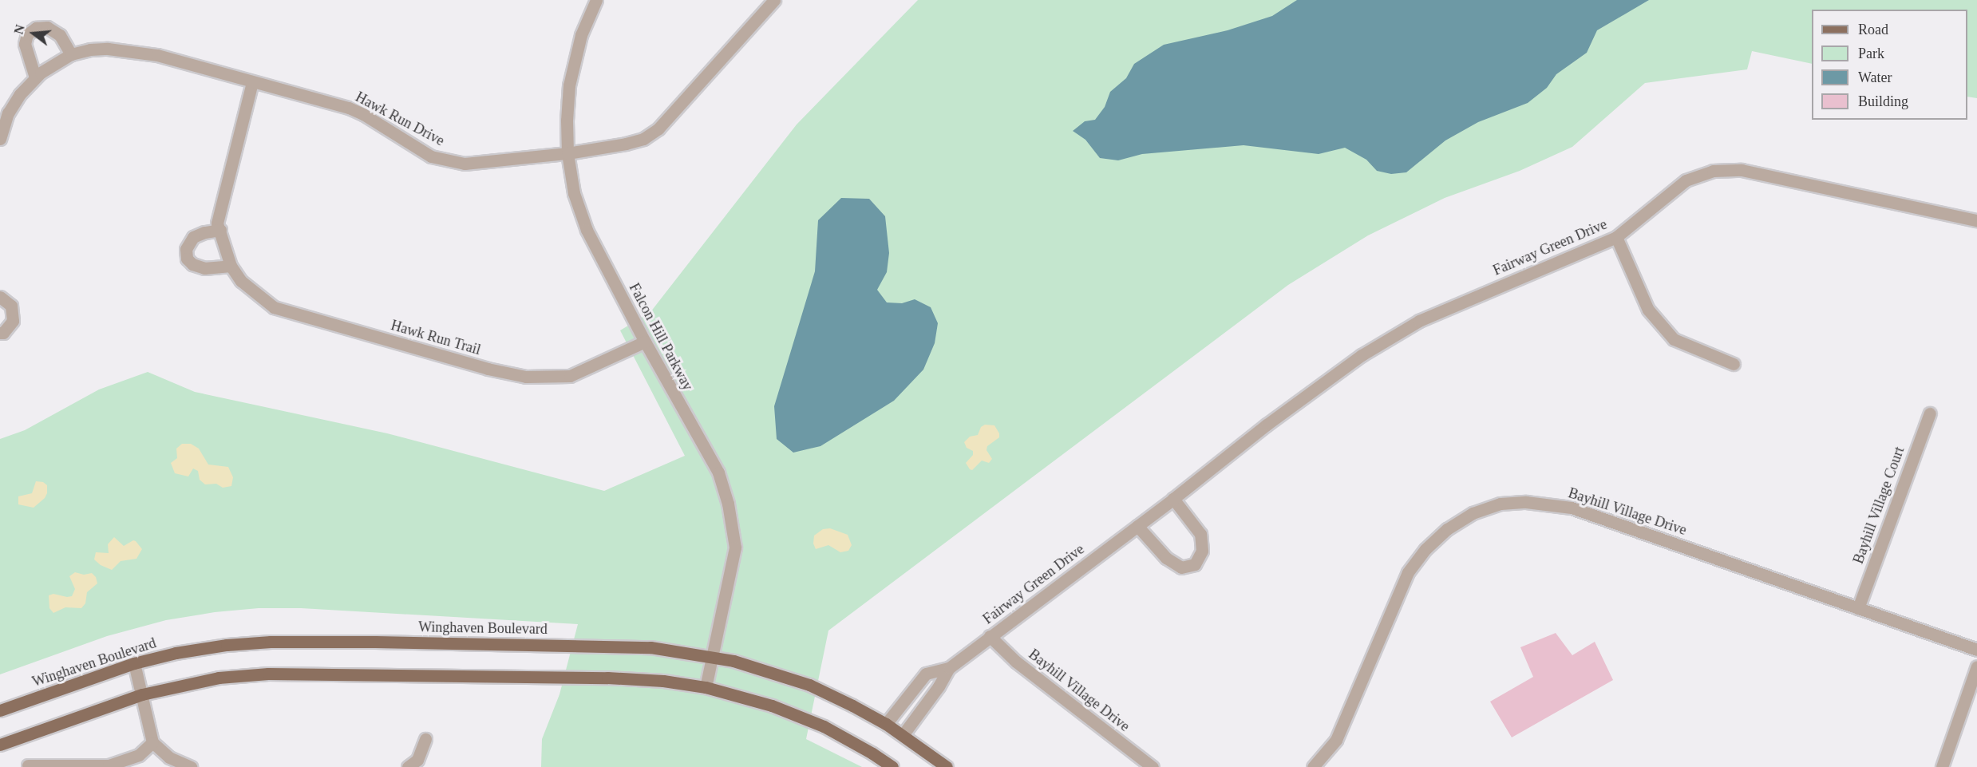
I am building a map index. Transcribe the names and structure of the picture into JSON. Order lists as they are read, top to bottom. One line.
{"streets":{"main road":["Winghaven Boulevard"],"street":["Hawk Run Drive","Fairway Green Drive","Falcon Hill Parkway","Hawk Run Trail","Bayhill Village Court","Bayhill Village Drive"]},"crossings":[["Hawk Run Drive","Falcon Hill Parkway"],["Hawk Run Drive","Hawk Run Trail"],["Fairway Green Drive","Bayhill Village Drive"],["Fairway Green Drive","Winghaven Boulevard"],["Falcon Hill Parkway","Hawk Run Trail"],["Falcon Hill Parkway","Winghaven Boulevard"],["Bayhill Village Court","Bayhill Village Drive"]],"legend":["Road","Park","Water","Building"],"north":"left"}
